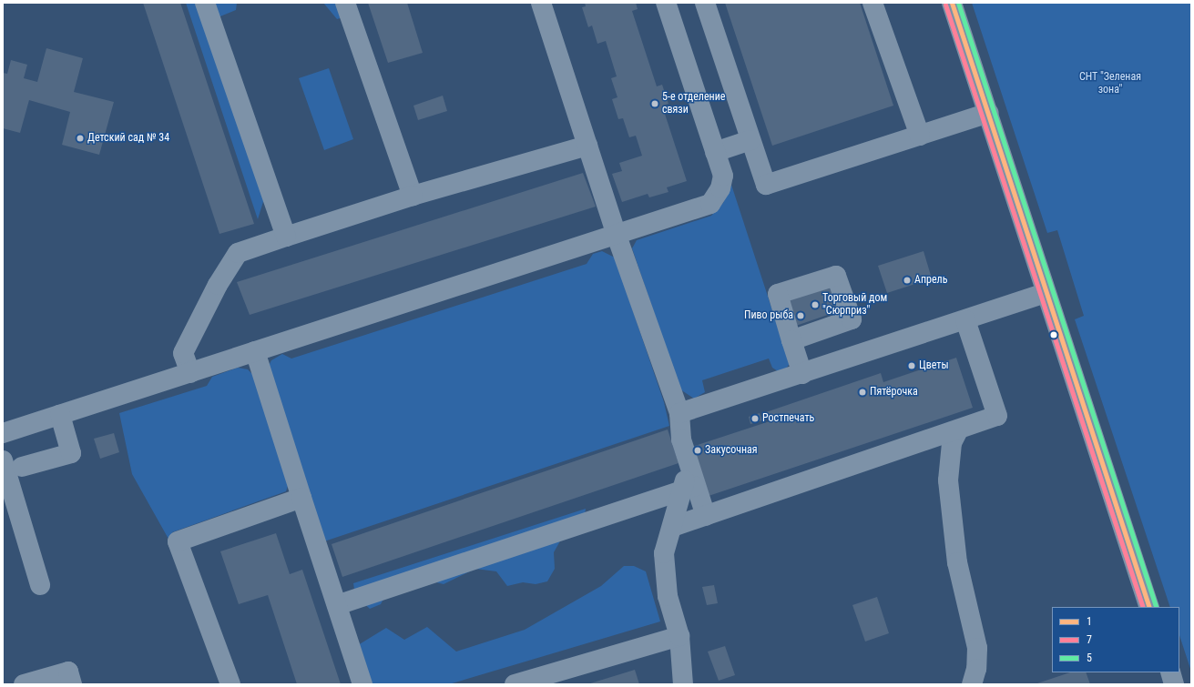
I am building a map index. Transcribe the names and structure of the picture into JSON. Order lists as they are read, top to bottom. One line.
{"parks":["СНТ \"Зеленая зона\""],"places":["5-е отделение связи","Детский сад № 34","Апрель","Торговый дом \"Сюрприз\"","Пиво рыба","Цветы","Пятёрочка","Ростпечать","Закусочная"],"lines":["transit line 1","transit line 5","transit line 7"],"legend":["1","7","5"]}
